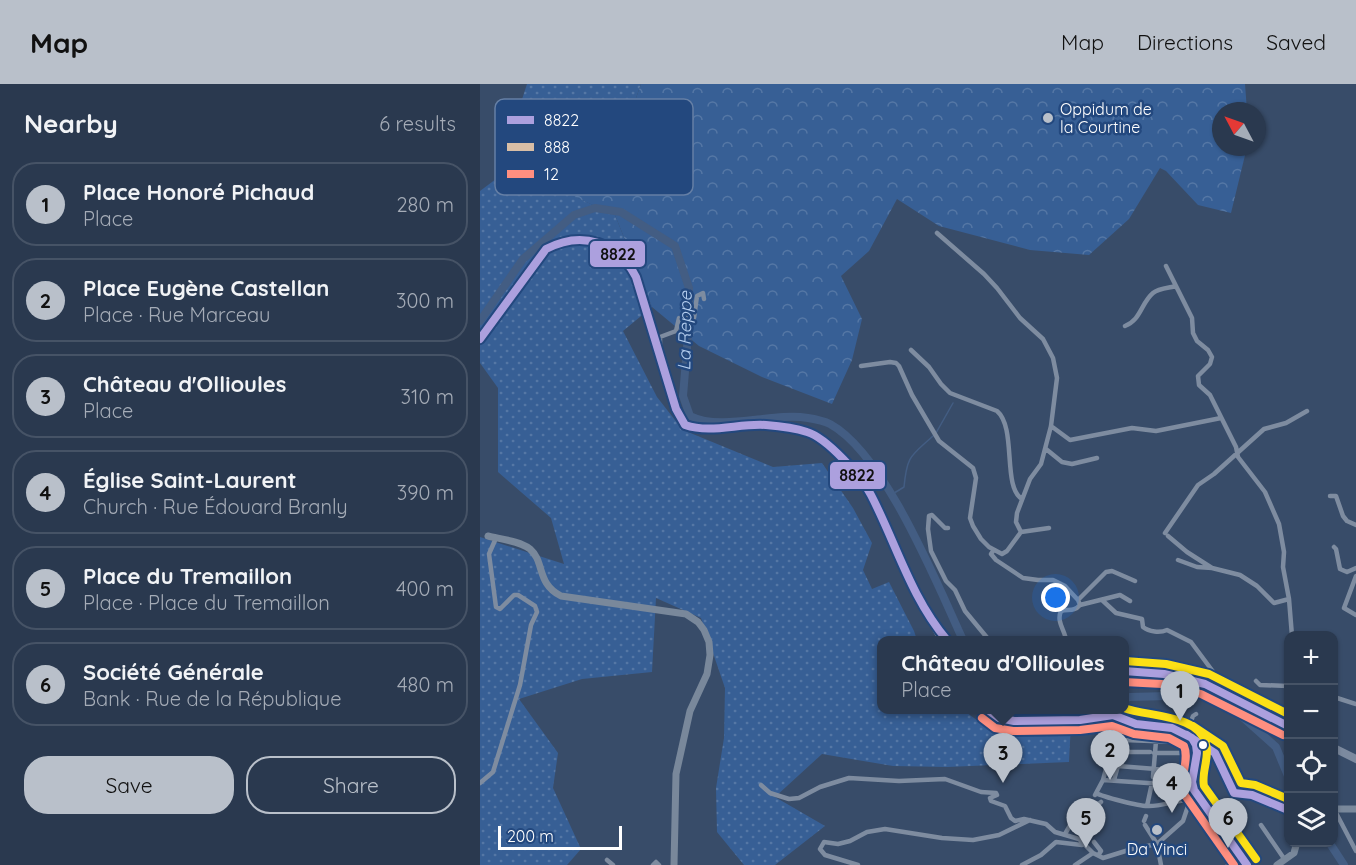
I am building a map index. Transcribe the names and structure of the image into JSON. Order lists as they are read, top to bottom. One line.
{"water":["La Reppe"],"places":["Oppidum de la Courtine","Da Vinci"],"lines":["transit line 8822","transit line 12"],"legend":["8822","888","12"],"scale_bar":"200 m","north":"top left","page":{"header":"Map","nav":["Map","Directions","Saved"],"heading":["Nearby","6 results"],"list":[{"mark":"1","name":"Place Honoré Pichaud","note":"Place","value":"280 m"},{"mark":"2","name":"Place Eugène Castellan","note":"Place · Rue Marceau","value":"300 m"},{"mark":"3","name":"Château d'Ollioules","note":"Place","value":"310 m"},{"mark":"4","name":"Église Saint-Laurent","note":"Church · Rue Édouard Branly","value":"390 m"},{"mark":"5","name":"Place du Tremaillon","note":"Place · Place du Tremaillon","value":"400 m"},{"mark":"6","name":"Société Générale","note":"Bank · Rue de la République","value":"480 m"}],"map_buttons":["+","−"],"popup":["Château d'Ollioules","Place"],"pins":["1","2","3","4","5","6"],"buttons":["Save","Share"],"scale":"200 m"}}
